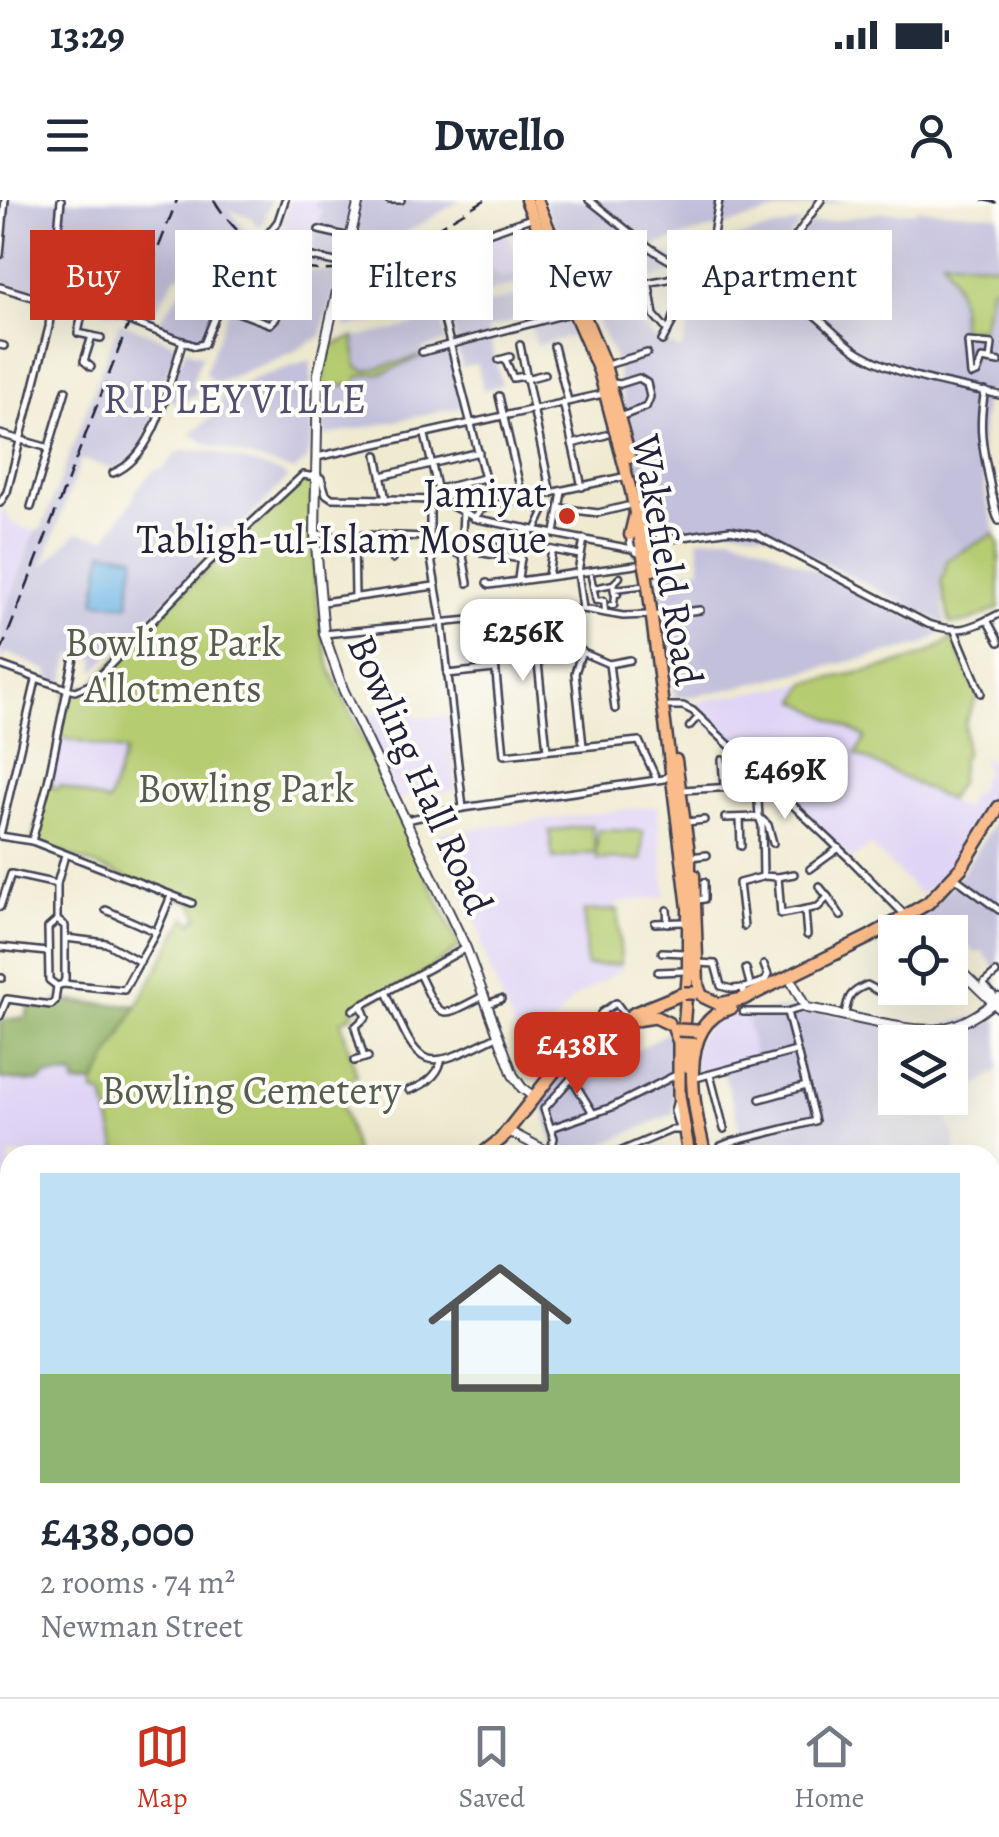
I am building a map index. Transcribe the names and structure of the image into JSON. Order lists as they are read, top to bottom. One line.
{"streets":{"main road":["Wakefield Road"],"street":["Bowling Hall Road"]},"districts":["RIPLEYVILLE"],"parks":["Bowling Park Allotments","Bowling Park","Bowling Cemetery"],"places":["Jamiyat Tabligh-ul-Islam Mosque"],"page":{"status":"13:29","header":"Dwello","chip":["Buy","Rent","Filters","New","Apartment"],"price":["£256K","£469K","£438K"],"list":[{"name":"£438,000","note":"2 rooms · 74 m² · Newman Street"}],"tabs":["Map","Saved","Home"]}}
